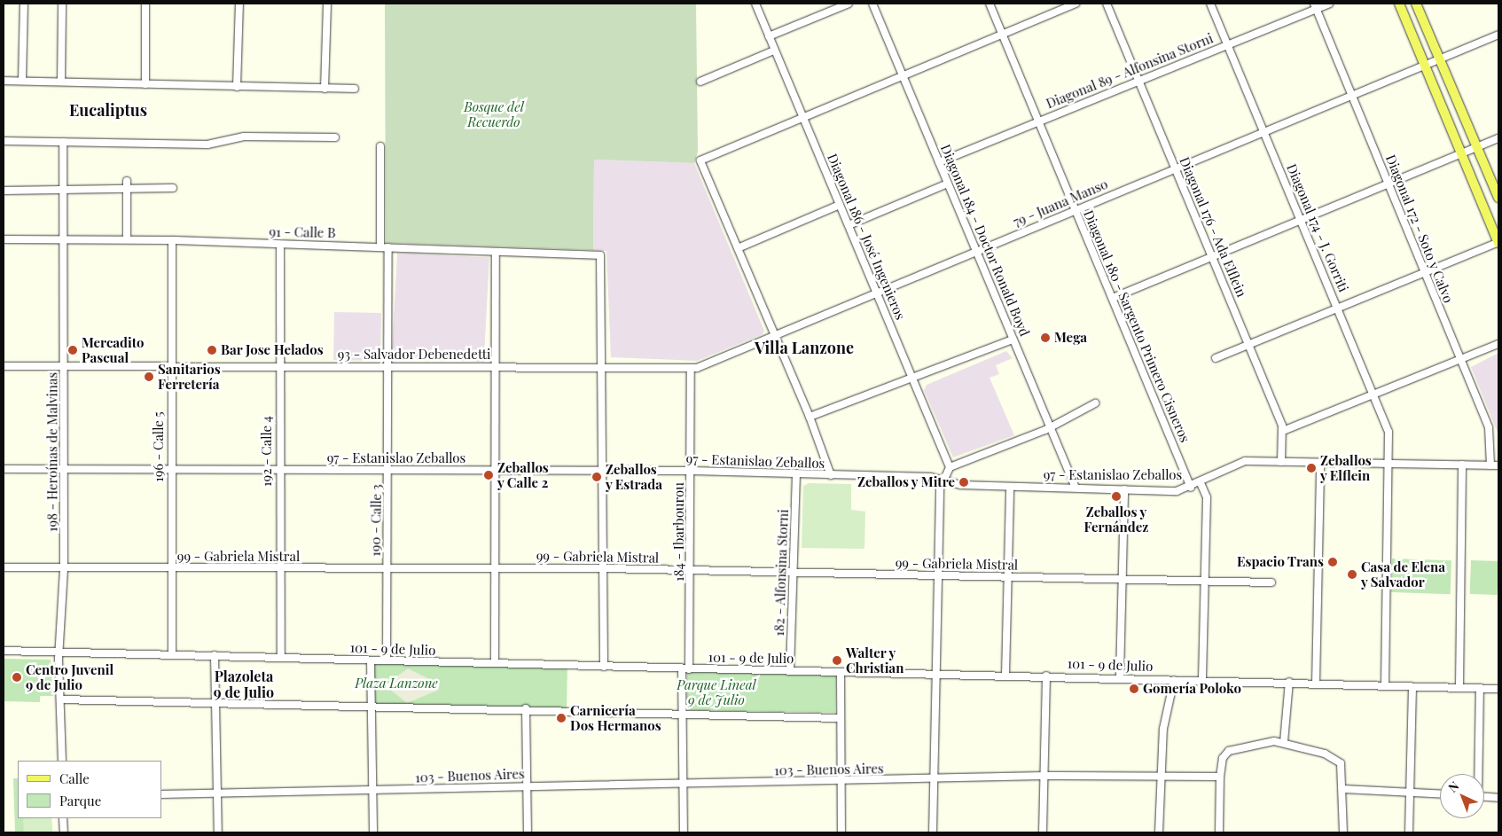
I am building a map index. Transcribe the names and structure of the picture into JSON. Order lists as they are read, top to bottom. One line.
{"streets":{"street":["Diagonal 89 - Alfonsina Storni","79 - Juana Manso","Diagonal 176 - Ada Elflein","Diagonal 174 - J. Gorriti","Diagonal 172 - Soto y Calvo","91 - Calle B","Diagonal 186 - José Ingenieros","Diagonal 184 - Doctor Ronald Boyd","Diagonal 180 - Sargento Primero Cisneros","93 - Salvador Debenedetti","196 - Calle 5","192 - Calle 4","198 - Heroínas de Malvinas","97 - Estanislao Zeballos","190 - Calle 3","184 - Ibarbourou","99 - Gabriela Mistral","182 - Alfonsina Storni","101 - 9 de Julio","103 - Buenos Aires"]},"crossings":[["Diagonal 89 - Alfonsina Storni","Diagonal 176 - Ada Elflein"],["Diagonal 89 - Alfonsina Storni","Diagonal 174 - J. Gorriti"],["Diagonal 89 - Alfonsina Storni","Diagonal 172 - Soto y Calvo"],["Diagonal 89 - Alfonsina Storni","Diagonal 184 - Doctor Ronald Boyd"],["Diagonal 89 - Alfonsina Storni","Diagonal 180 - Sargento Primero Cisneros"],["79 - Juana Manso","Diagonal 176 - Ada Elflein"],["79 - Juana Manso","Diagonal 174 - J. Gorriti"],["79 - Juana Manso","Diagonal 172 - Soto y Calvo"],["79 - Juana Manso","Diagonal 186 - José Ingenieros"],["79 - Juana Manso","Diagonal 184 - Doctor Ronald Boyd"],["79 - Juana Manso","Diagonal 180 - Sargento Primero Cisneros"],["79 - Juana Manso","93 - Salvador Debenedetti"],["79 - Juana Manso","184 - Ibarbourou"],["Diagonal 176 - Ada Elflein","97 - Estanislao Zeballos"],["Diagonal 174 - J. Gorriti","97 - Estanislao Zeballos"],["Diagonal 174 - J. Gorriti","101 - 9 de Julio"],["Diagonal 172 - Soto y Calvo","97 - Estanislao Zeballos"],["91 - Calle B","93 - Salvador Debenedetti"],["91 - Calle B","196 - Calle 5"],["91 - Calle B","192 - Calle 4"],["91 - Calle B","198 - Heroínas de Malvinas"],["91 - Calle B","190 - Calle 3"],["Diagonal 184 - Doctor Ronald Boyd","97 - Estanislao Zeballos"],["Diagonal 180 - Sargento Primero Cisneros","97 - Estanislao Zeballos"],["93 - Salvador Debenedetti","196 - Calle 5"],["93 - Salvador Debenedetti","192 - Calle 4"],["93 - Salvador Debenedetti","198 - Heroínas de Malvinas"],["93 - Salvador Debenedetti","190 - Calle 3"],["93 - Salvador Debenedetti","184 - Ibarbourou"],["196 - Calle 5","97 - Estanislao Zeballos"],["196 - Calle 5","99 - Gabriela Mistral"],["196 - Calle 5","101 - 9 de Julio"],["192 - Calle 4","97 - Estanislao Zeballos"],["192 - Calle 4","99 - Gabriela Mistral"],["192 - Calle 4","101 - 9 de Julio"],["198 - Heroínas de Malvinas","97 - Estanislao Zeballos"],["198 - Heroínas de Malvinas","99 - Gabriela Mistral"],["198 - Heroínas de Malvinas","101 - 9 de Julio"],["97 - Estanislao Zeballos","190 - Calle 3"],["97 - Estanislao Zeballos","184 - Ibarbourou"],["97 - Estanislao Zeballos","182 - Alfonsina Storni"],["190 - Calle 3","99 - Gabriela Mistral"],["190 - Calle 3","101 - 9 de Julio"],["184 - Ibarbourou","99 - Gabriela Mistral"],["184 - Ibarbourou","101 - 9 de Julio"],["184 - Ibarbourou","103 - Buenos Aires"],["99 - Gabriela Mistral","182 - Alfonsina Storni"],["182 - Alfonsina Storni","101 - 9 de Julio"]],"districts":["Eucaliptus","Villa Lanzone","Plazoleta 9 de Julio"],"parks":["Bosque del Recuerdo","Plaza Lanzone","Parque Lineal 9 de Julio"],"places":["Mega","Mercadito Pascual","Bar Jose Helados","Sanitarios Ferretería","Zeballos y Elflein","Zeballos y Calle 2","Zeballos y Estrada","Zeballos y Mitre","Zeballos y Fernández","Espacio Trans","Casa de Elena y Salvador","Walter y Christian","Centro Juvenil 9 de Julio","Gomería Poloko","Carnicería Dos Hermanos"],"legend":["Calle","Parque"],"north":"top left"}
